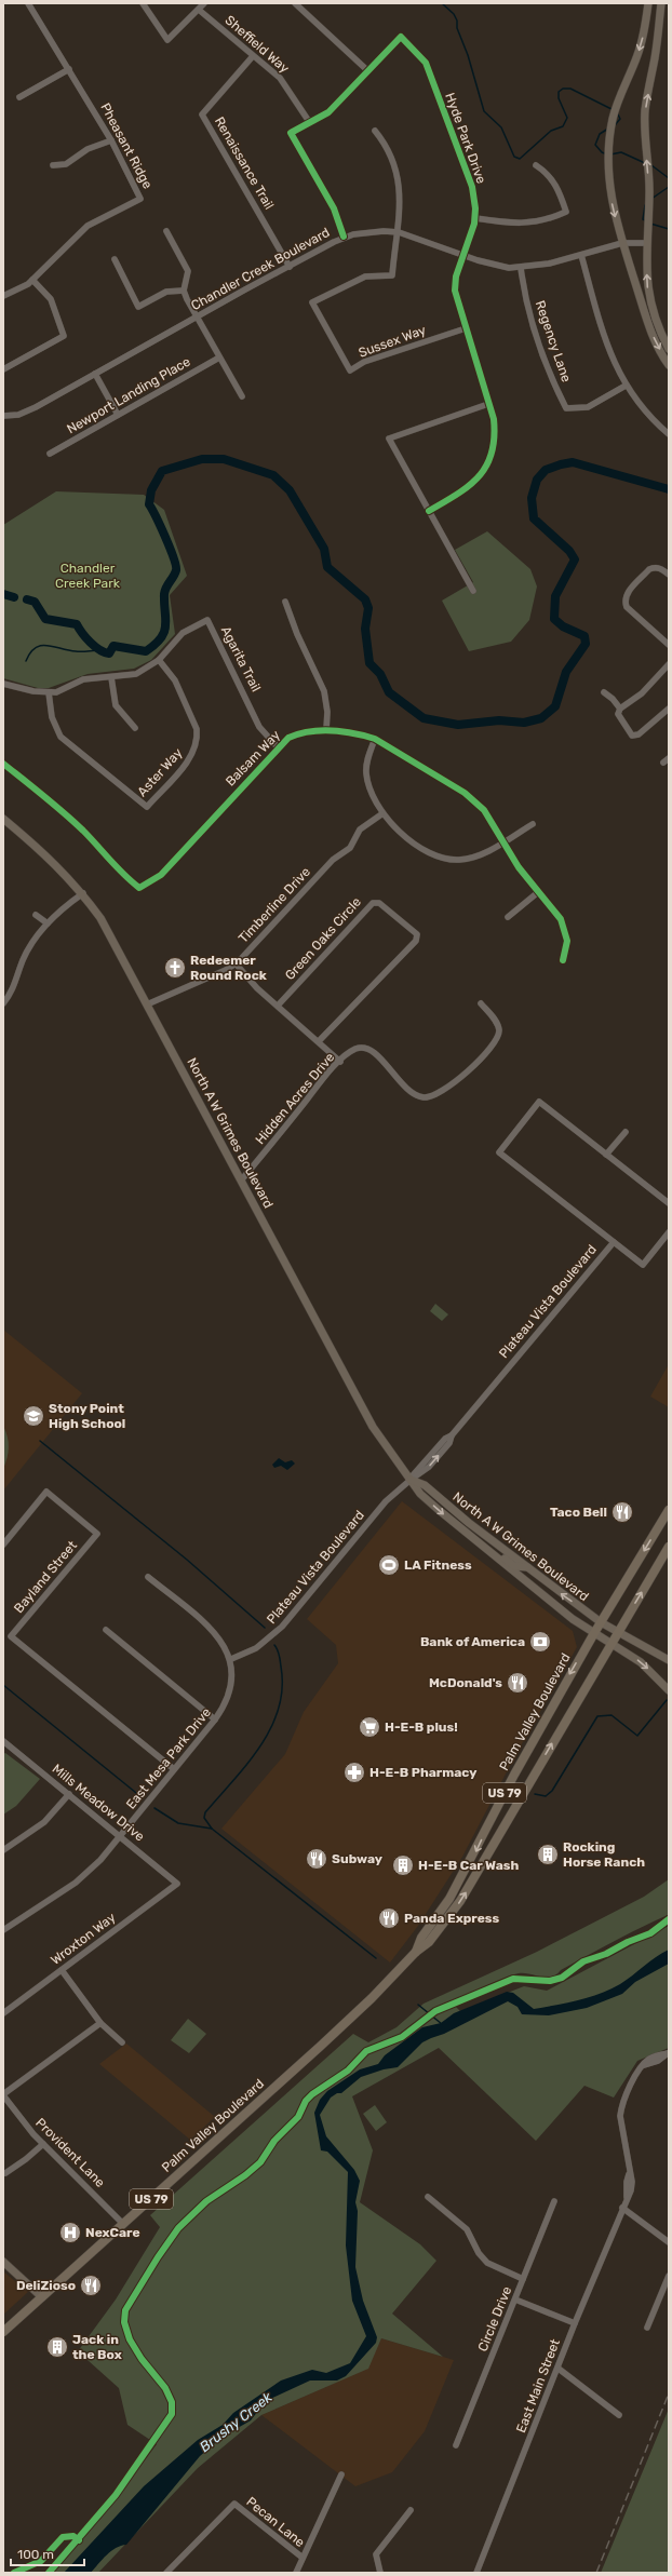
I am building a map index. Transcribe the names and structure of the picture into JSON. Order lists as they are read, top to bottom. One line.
{"streets":{"highway":["Palm Valley Boulevard","US 79"],"main road":["North A W Grimes Boulevard"],"street":["Sheffield Way","Hyde Park Drive","Pheasant Ridge","Renaissance Trail","Chandler Creek Boulevard","Sussex Way","Regency Lane","Newport Landing Place","Agarita Trail","Balsam Way","Aster Way","Timberline Drive","Green Oaks Circle","Hidden Acres Drive","Plateau Vista Boulevard","Bayland Street","East Mesa Park Drive","Mills Meadow Drive","Wroxton Way","Provident Lane","Circle Drive","East Main Street","Pecan Lane"]},"crossings":[["Sheffield Way","Hyde Park Drive"],["Sheffield Way","Renaissance Trail"],["Hyde Park Drive","Chandler Creek Boulevard"],["Hyde Park Drive","Sussex Way"],["Renaissance Trail","Chandler Creek Boulevard"],["Chandler Creek Boulevard","Sussex Way"],["Chandler Creek Boulevard","Regency Lane"],["Agarita Trail","Balsam Way"],["Agarita Trail","Aster Way"],["Timberline Drive","North A W Grimes Boulevard"],["Hidden Acres Drive","North A W Grimes Boulevard"],["North A W Grimes Boulevard","Plateau Vista Boulevard"],["North A W Grimes Boulevard","Palm Valley Boulevard"],["Plateau Vista Boulevard","East Mesa Park Drive"],["Bayland Street","East Mesa Park Drive"],["Palm Valley Boulevard","Provident Lane"],["East Mesa Park Drive","Mills Meadow Drive"],["Mills Meadow Drive","Wroxton Way"]],"water":["Brushy Creek"],"parks":["Chandler Creek Park"],"places":{"church":["Redeemer Round Rock"],"school or university":["Stony Point High School"],"restaurant":["Taco Bell","McDonald's","Subway","Panda Express","DeliZioso"],"sports":["LA Fitness"],"bank":["Bank of America"],"supermarket":["H-E-B plus!"],"pharmacy":["H-E-B Pharmacy"],"building":["Rocking Horse Ranch","H-E-B Car Wash","Jack in the Box"],"hospital":["NexCare"]},"scale_bar":"100 m"}
